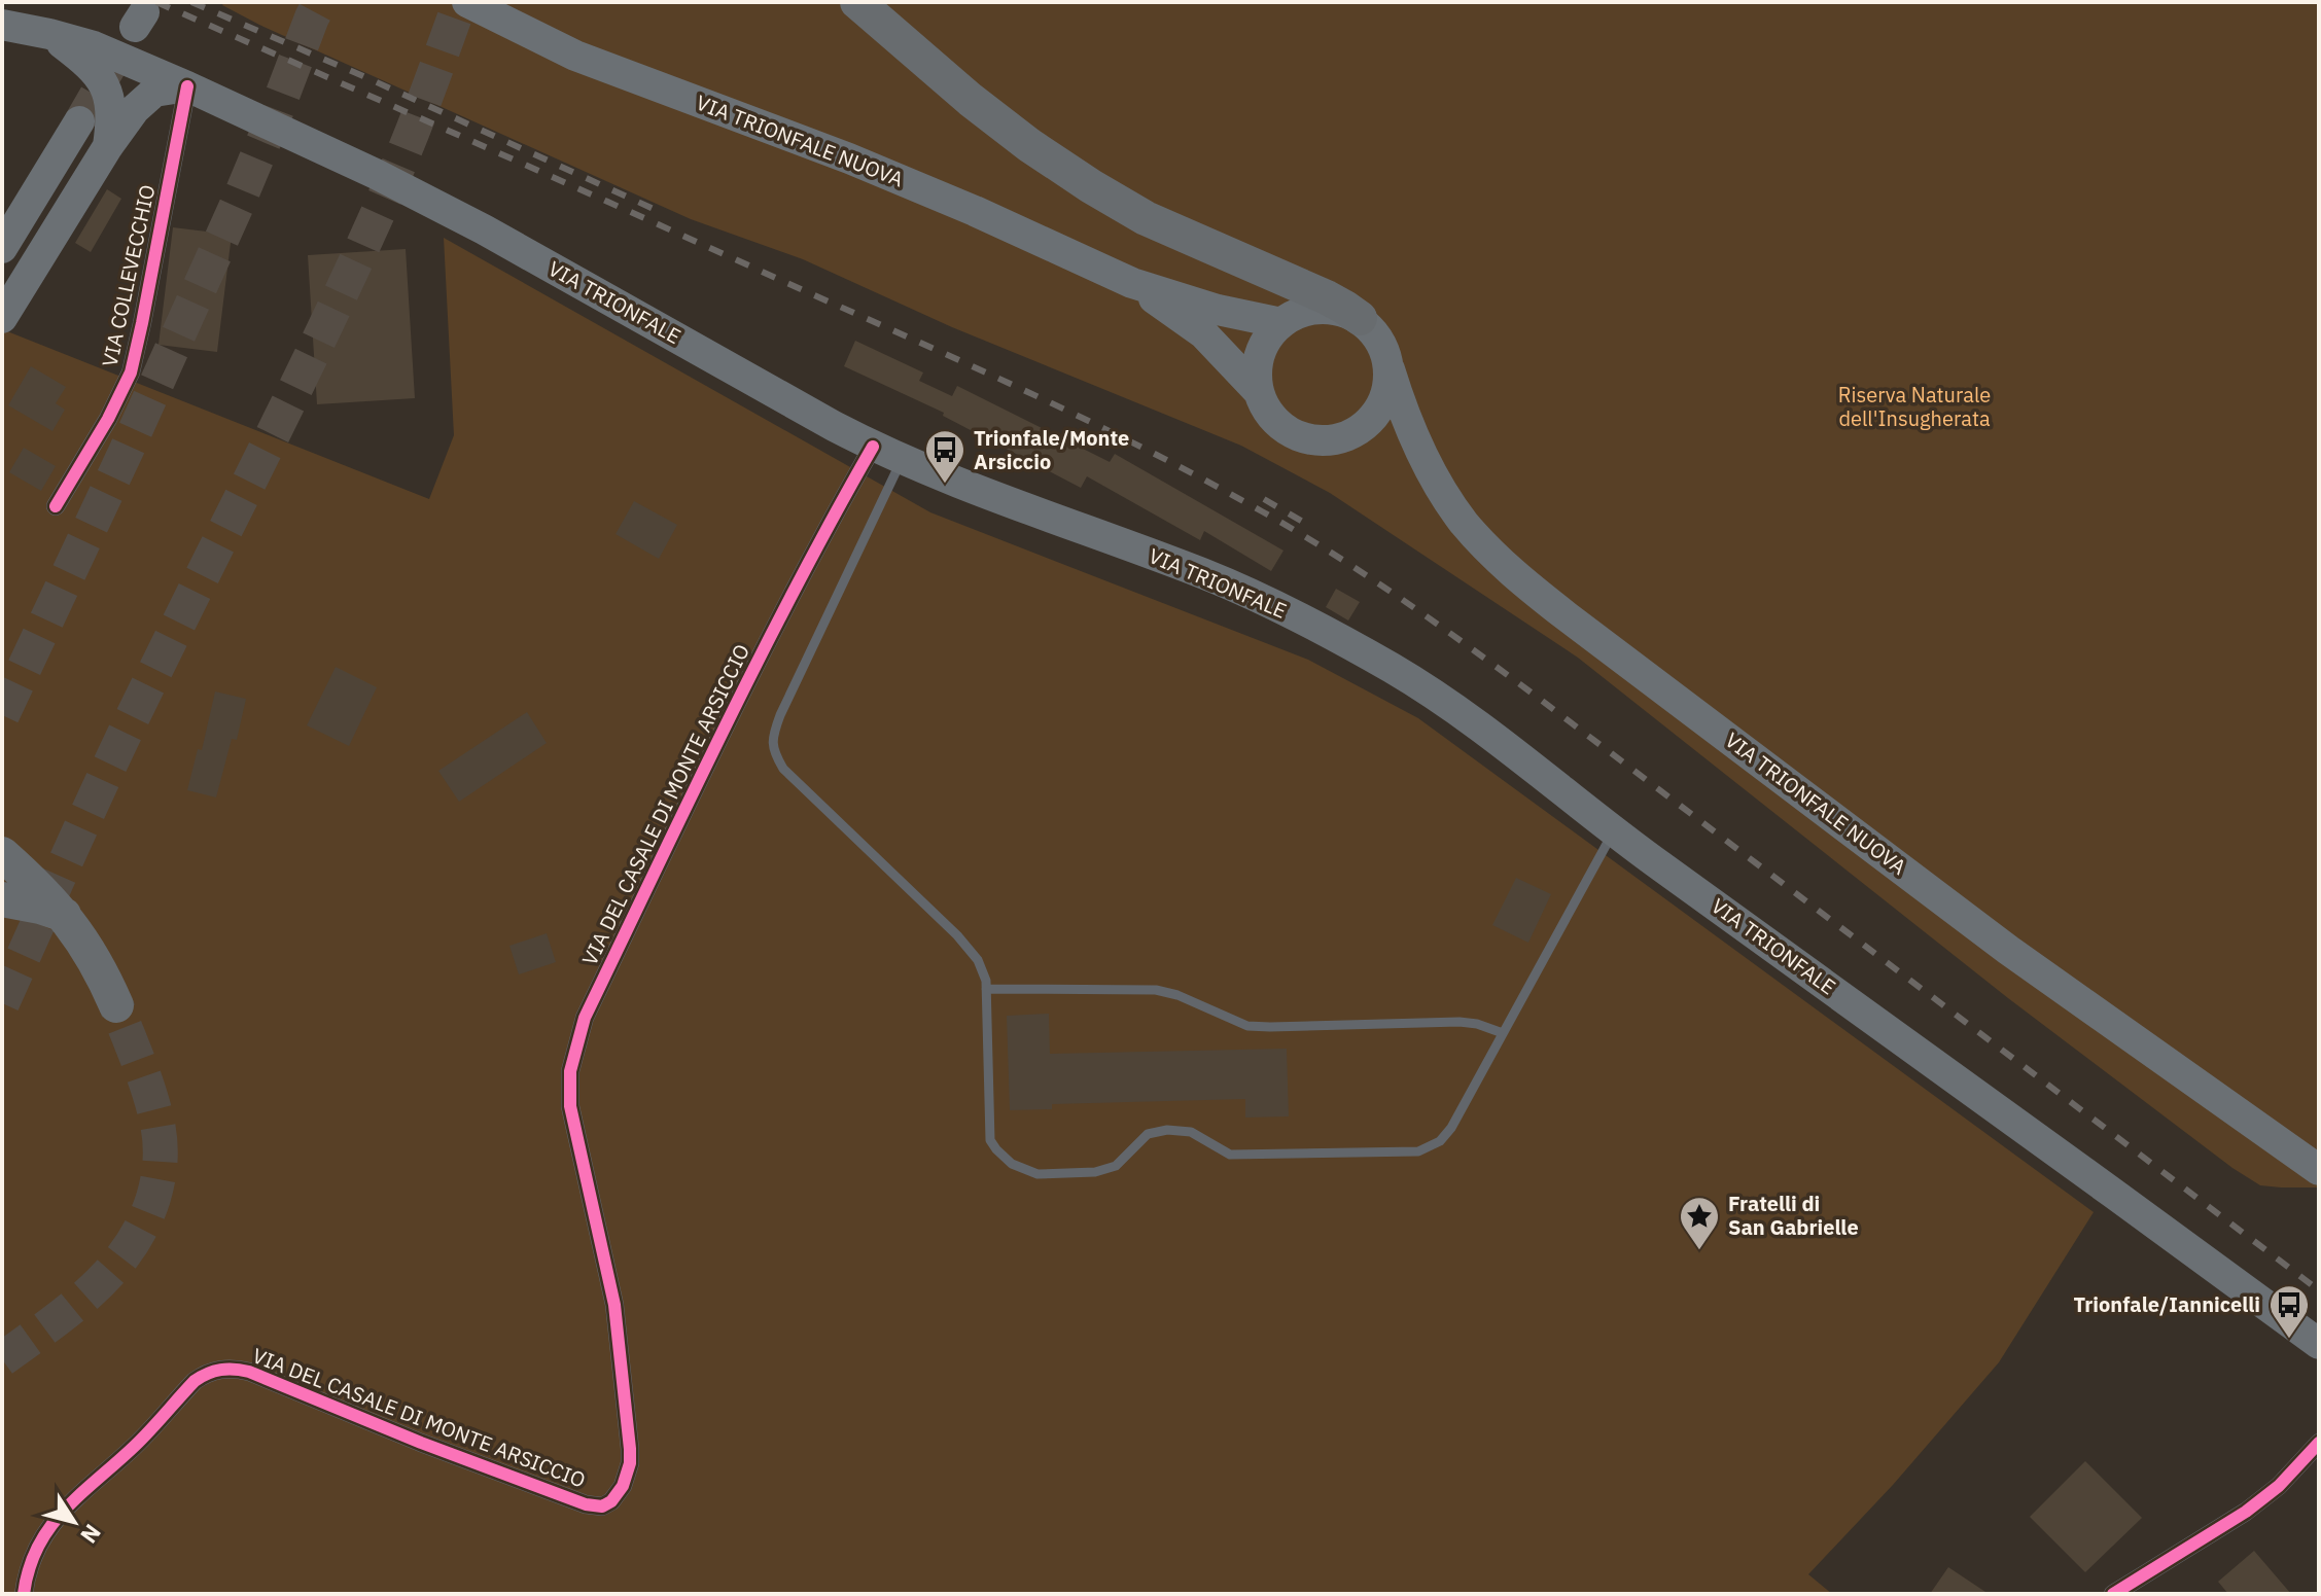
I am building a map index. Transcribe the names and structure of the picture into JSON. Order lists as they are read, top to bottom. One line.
{"streets":{"main road":["VIA TRIONFALE NUOVA","VIA TRIONFALE"],"street":["VIA COLLEVECCHIO","VIA DEL CASALE DI MONTE ARSICCIO"]},"crossings":[["VIA COLLEVECCHIO","VIA TRIONFALE"],["VIA TRIONFALE","VIA DEL CASALE DI MONTE ARSICCIO"]],"parks":["Riserva Naturale dell'Insugherata"],"places":{"bus stop":["Trionfale/Monte Arsiccio","Trionfale/Iannicelli"],"place":["Fratelli di San Gabrielle"]},"north":"bottom right"}
